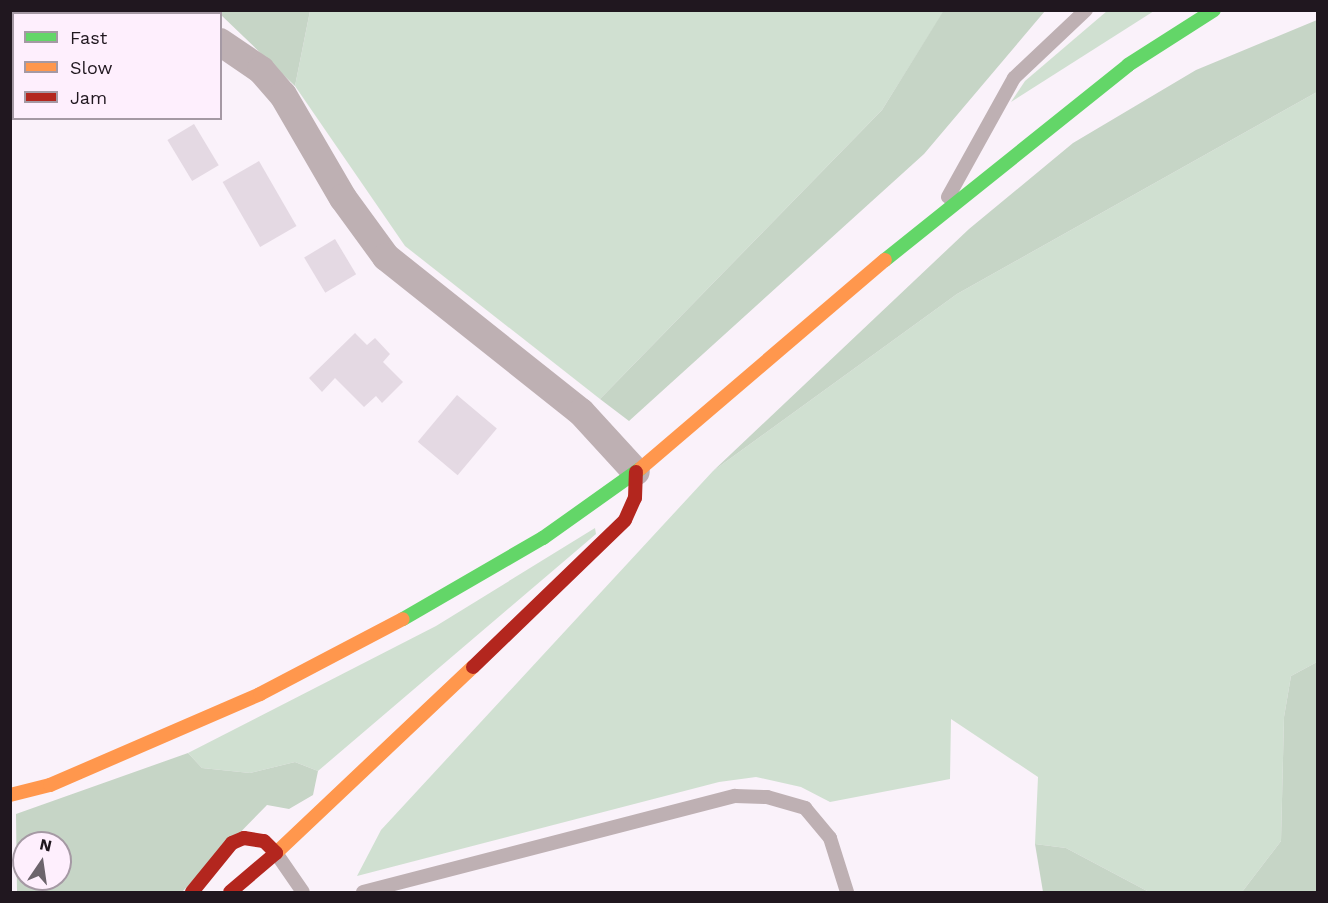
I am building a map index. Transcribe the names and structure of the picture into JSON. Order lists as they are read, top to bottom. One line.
{"legend":["Fast","Slow","Jam"],"north":"top"}
